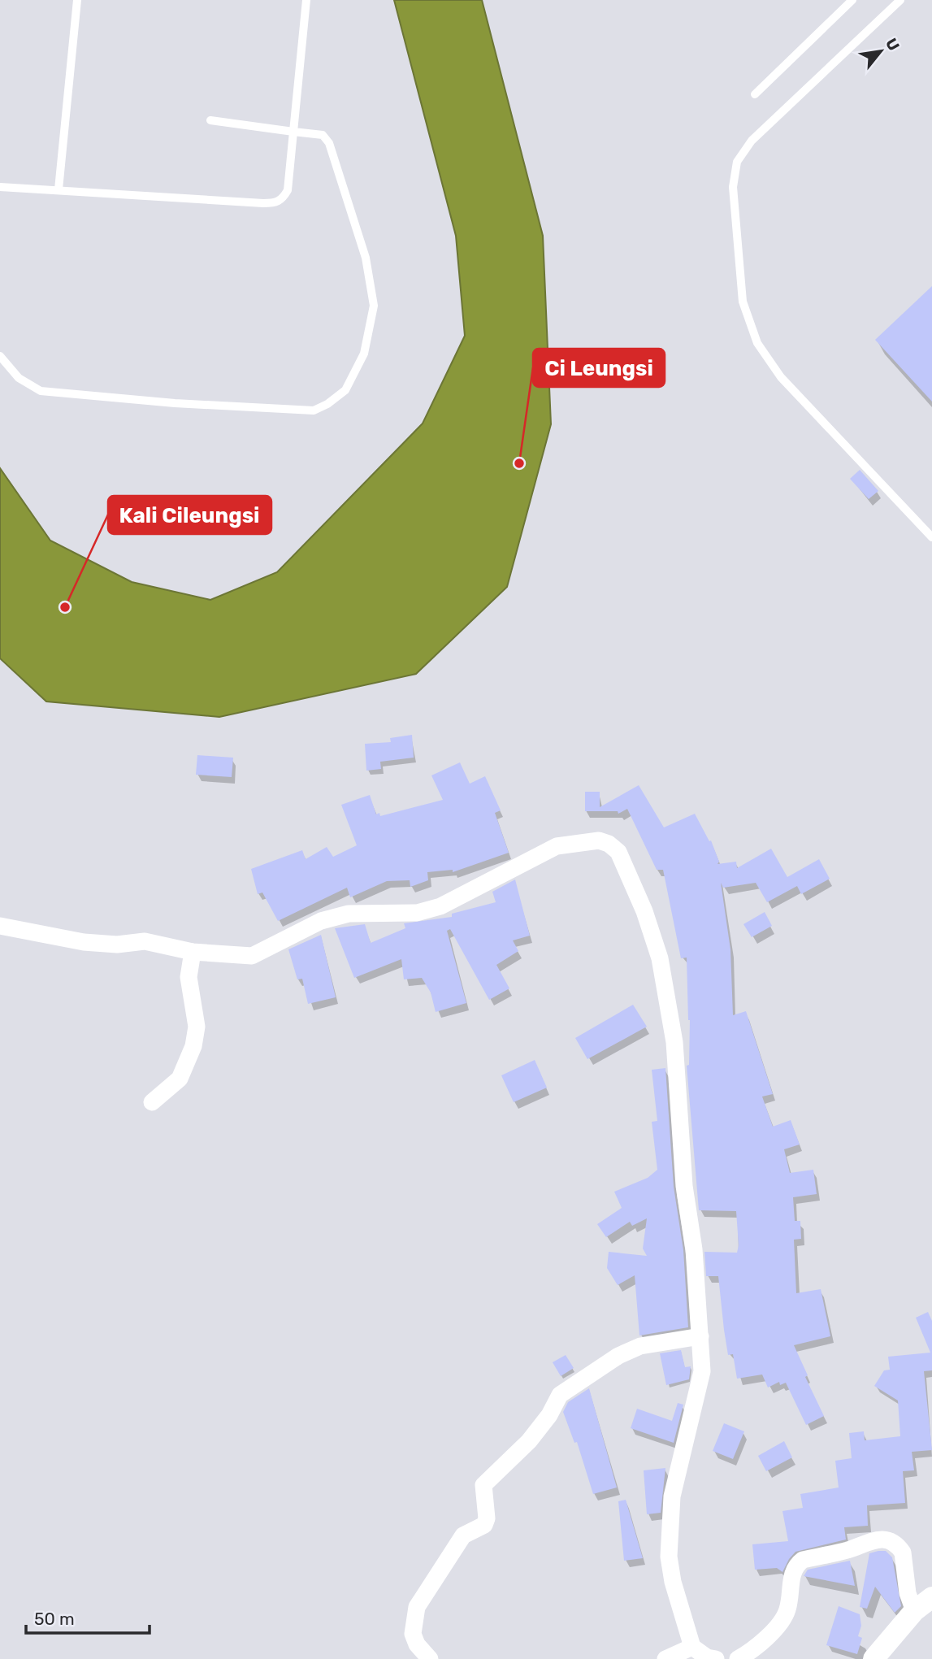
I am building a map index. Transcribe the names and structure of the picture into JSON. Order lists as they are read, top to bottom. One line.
{"places":["Ci Leungsi","Kali Cileungsi"],"scale_bar":"50 m","north":"top right"}
